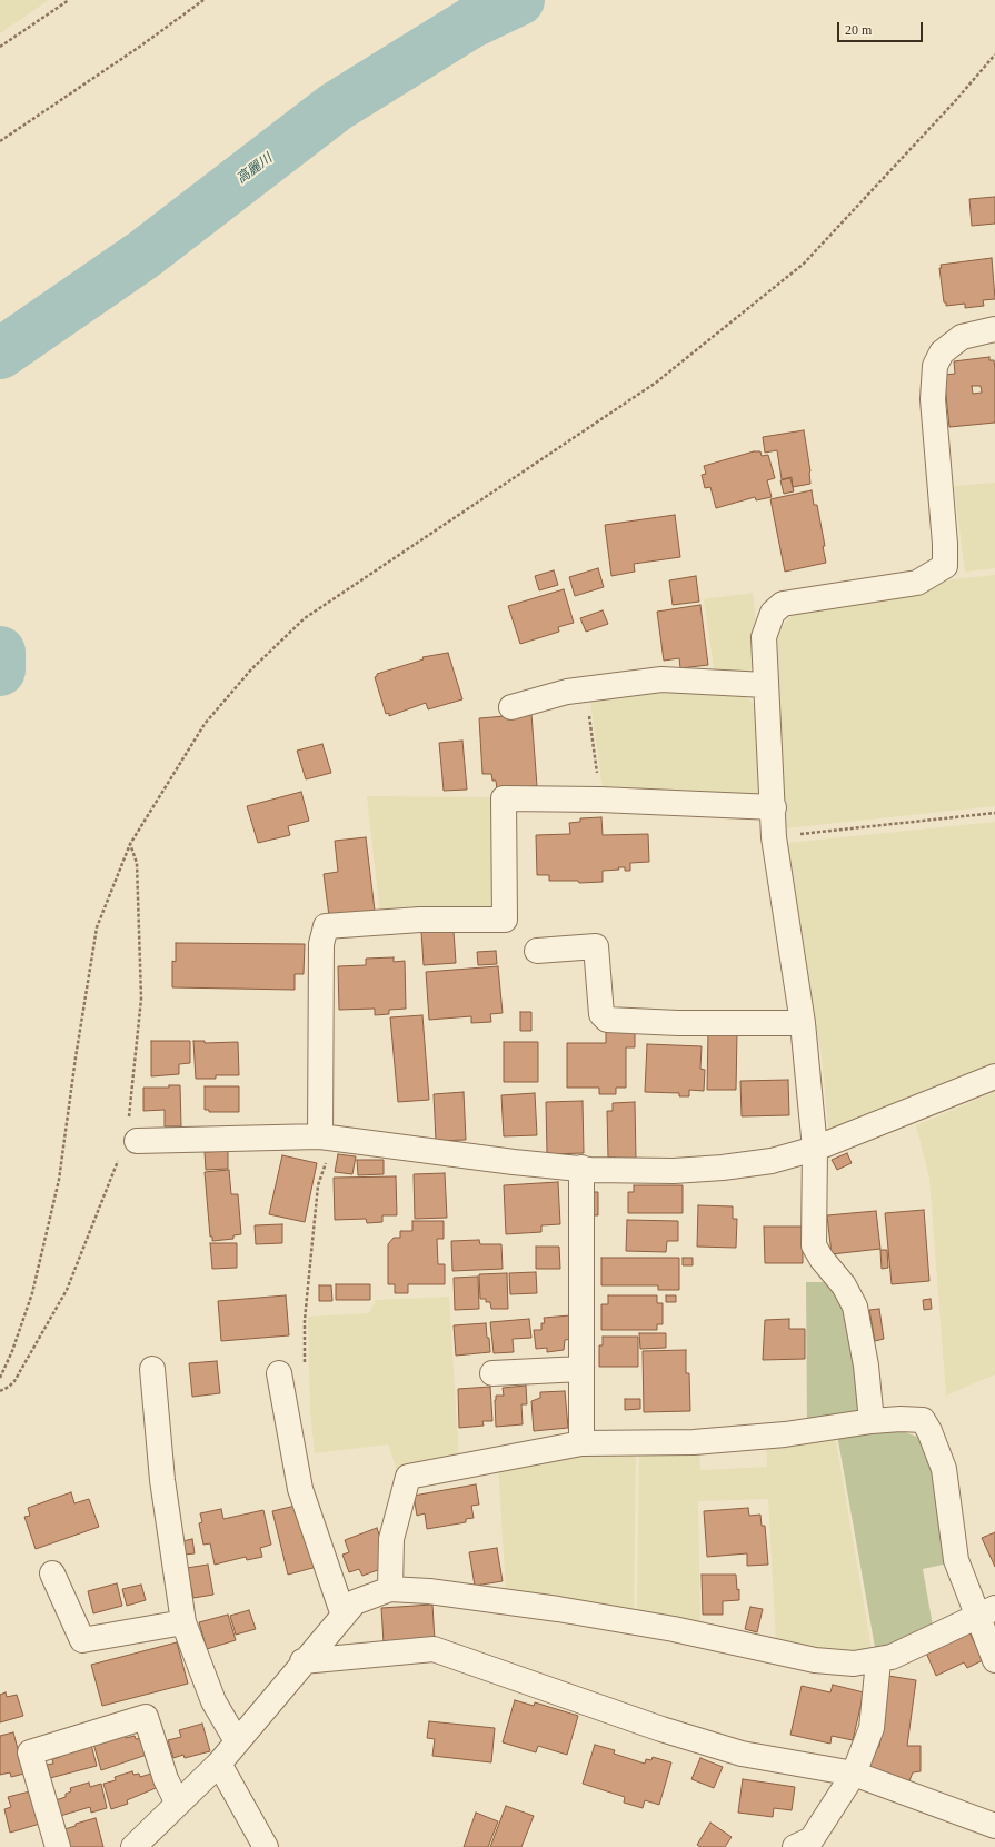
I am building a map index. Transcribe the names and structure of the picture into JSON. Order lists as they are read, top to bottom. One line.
{"water":["高麗川"],"scale_bar":"20 m"}
